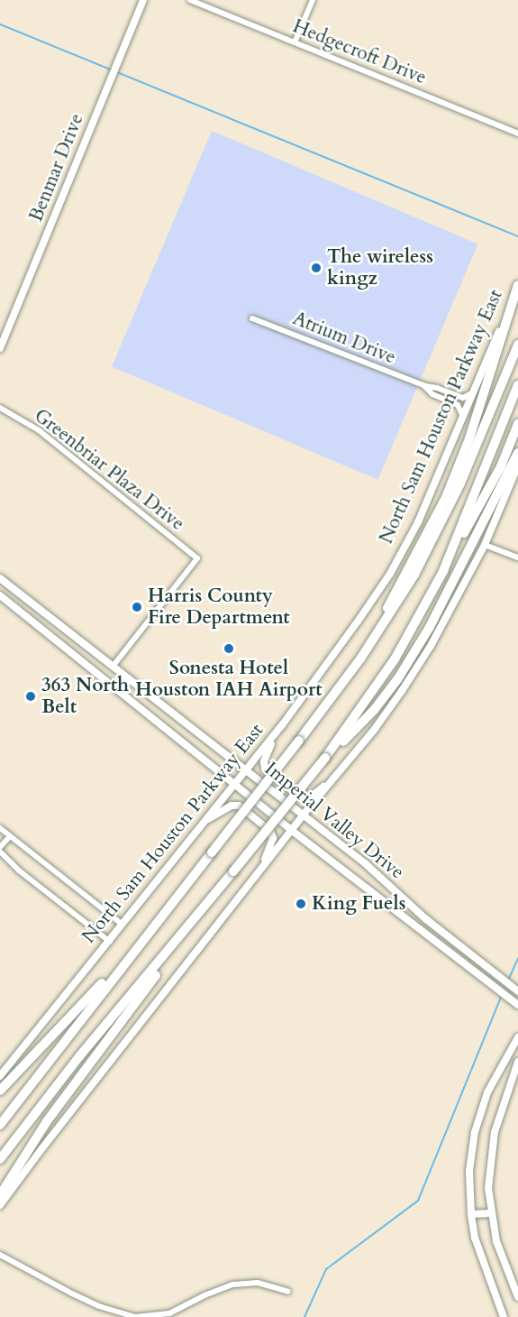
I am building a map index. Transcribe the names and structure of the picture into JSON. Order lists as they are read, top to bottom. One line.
{"streets":{"highway":["North Sam Houston Parkway East"],"main road":["Benmar Drive","Imperial Valley Drive"],"street":["Hedgecroft Drive","Atrium Drive","Greenbriar Plaza Drive"]},"crossings":[["Atrium Drive","North Sam Houston Parkway East"],["North Sam Houston Parkway East","Imperial Valley Drive"],["Greenbriar Plaza Drive","Imperial Valley Drive"]],"places":["The wireless kingz","Harris County Fire Department","Sonesta Hotel Houston IAH Airport","363 North Belt","King Fuels"]}
